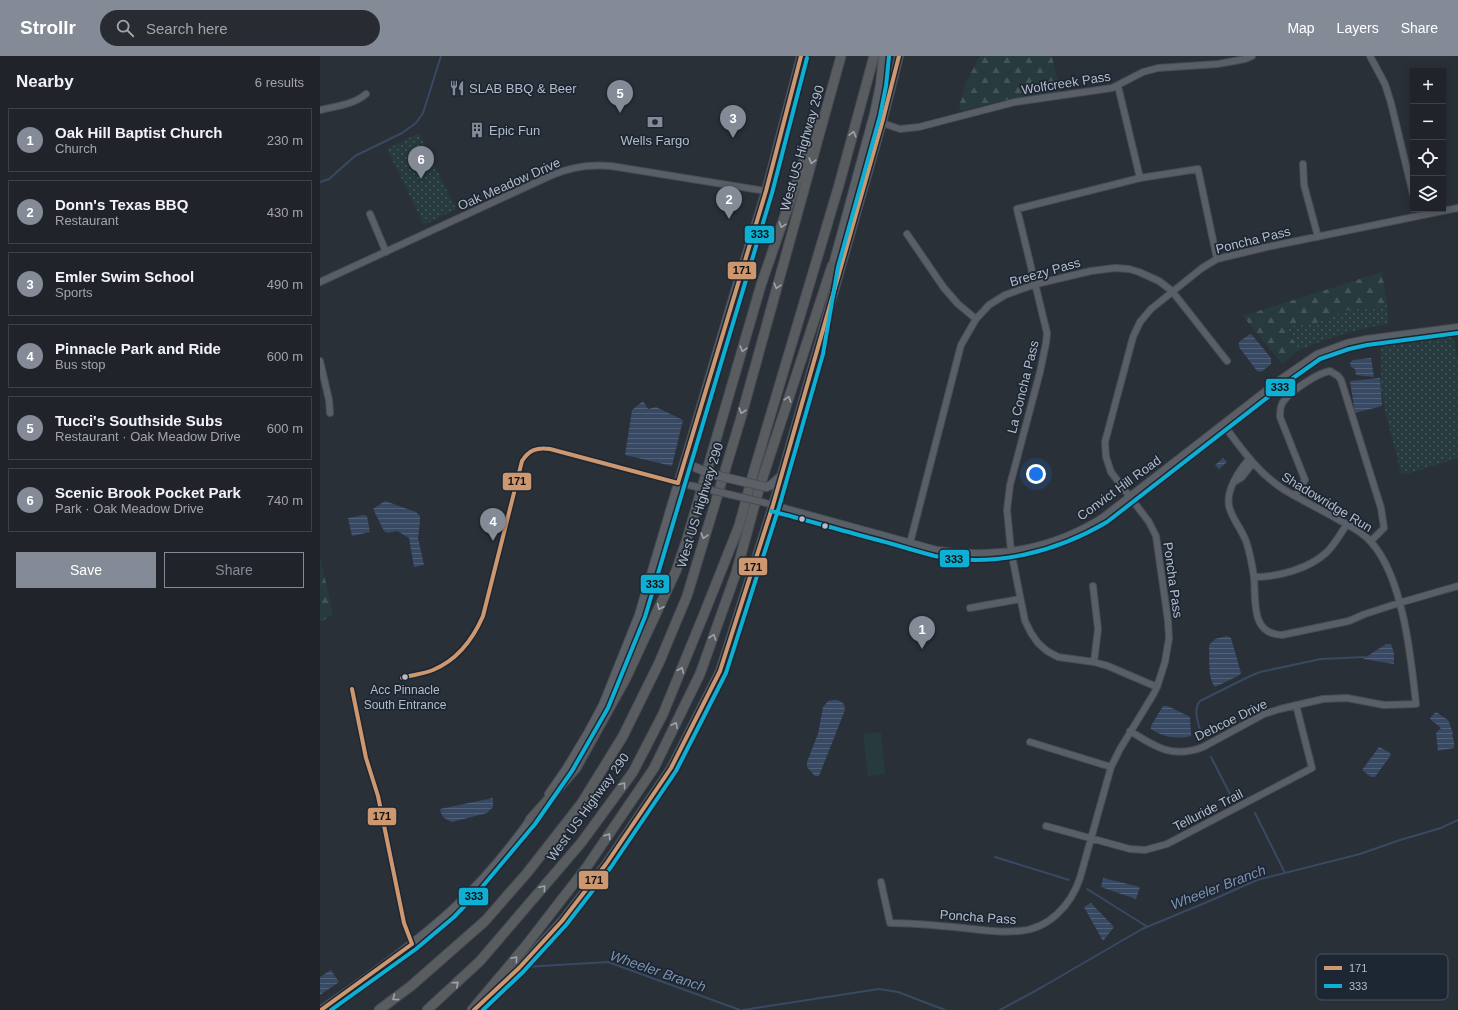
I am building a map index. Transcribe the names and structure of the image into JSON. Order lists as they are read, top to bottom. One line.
{"streets":{"highway":["West US Highway 290"],"street":["Wolfcreek Pass","Oak Meadow Drive","Poncha Pass","Breezy Pass","La Concha Pass","Convict Hill Road","Shadowridge Run","Debcoe Drive","Telluride Trail"]},"crossings":[["Poncha Pass","Breezy Pass"],["Poncha Pass","La Concha Pass"],["Poncha Pass","Convict Hill Road"],["Poncha Pass","Debcoe Drive"],["Poncha Pass","Telluride Trail"],["Breezy Pass","La Concha Pass"],["Breezy Pass","Convict Hill Road"],["La Concha Pass","Convict Hill Road"],["Convict Hill Road","Shadowridge Run"],["Shadowridge Run","Debcoe Drive"],["Debcoe Drive","Telluride Trail"]],"water":["Wheeler Branch"],"places":{"restaurant":["SLAB BBQ & Beer"],"bank":["Wells Fargo"],"building":["Epic Fun"],"other":["Acc Pinnacle South Entrance"]},"lines":["transit line 171","transit line 333"],"legend":["171","333"],"page":{"header":"Strollr","search":"Search here","nav":["Map","Layers","Share"],"heading":["Nearby","6 results"],"map_buttons":["+","−"],"pins":["5","3","6","2","4","1"],"list":[{"mark":"1","name":"Oak Hill Baptist Church","note":"Church","value":"230 m"},{"mark":"2","name":"Donn's Texas BBQ","note":"Restaurant","value":"430 m"},{"mark":"3","name":"Emler Swim School","note":"Sports","value":"490 m"},{"mark":"4","name":"Pinnacle Park and Ride","note":"Bus stop","value":"600 m"},{"mark":"5","name":"Tucci's Southside Subs","note":"Restaurant · Oak Meadow Drive","value":"600 m"},{"mark":"6","name":"Scenic Brook Pocket Park","note":"Park · Oak Meadow Drive","value":"740 m"}],"buttons":["Save","Share"]}}
